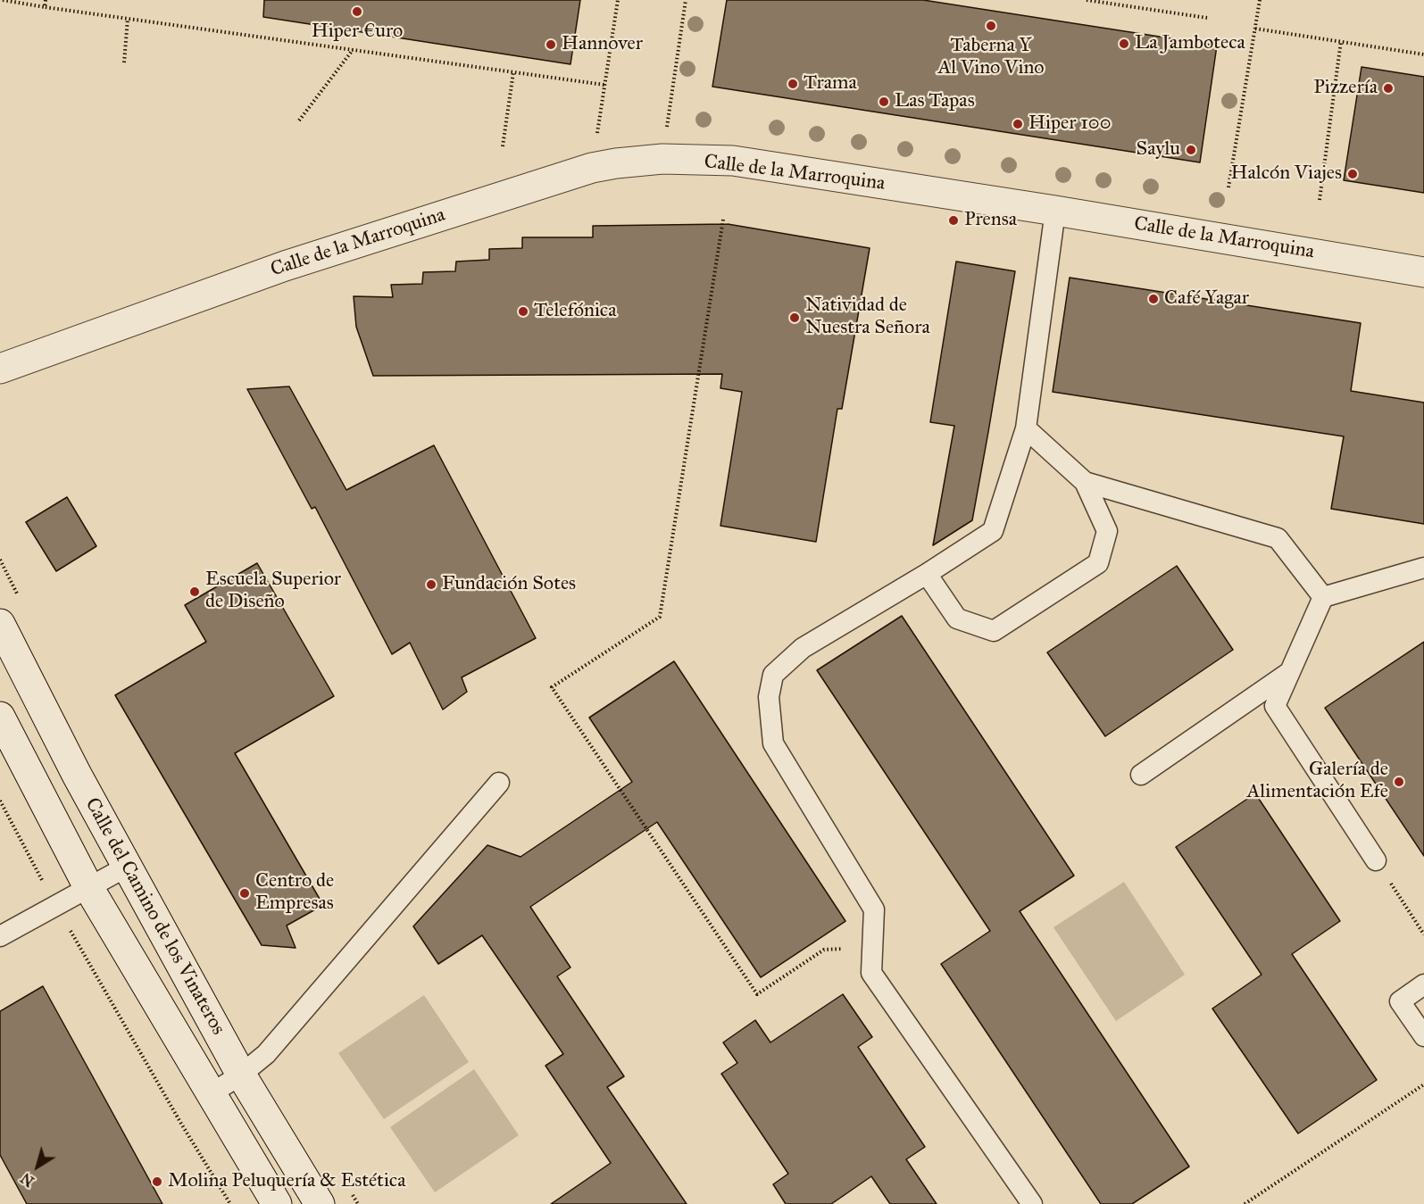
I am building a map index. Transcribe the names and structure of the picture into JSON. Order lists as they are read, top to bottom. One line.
{"streets":{"street":["Calle de la Marroquina","Calle del Camino de los Vinateros"]},"places":["Hiper €uro","Taberna Y Al Vino Vino","La Jamboteca","Hannover","Trama","Pizzería","Las Tapas","Hiper 100","Saylu","Halcón Viajes","Prensa","Café Yagar","Telefónica","Natividad de Nuestra Señora","Fundación Sotes","Escuela Superior de Diseño","Galería de Alimentación Efe","Centro de Empresas","Molina Peluquería & Estética"],"north":"bottom left"}
